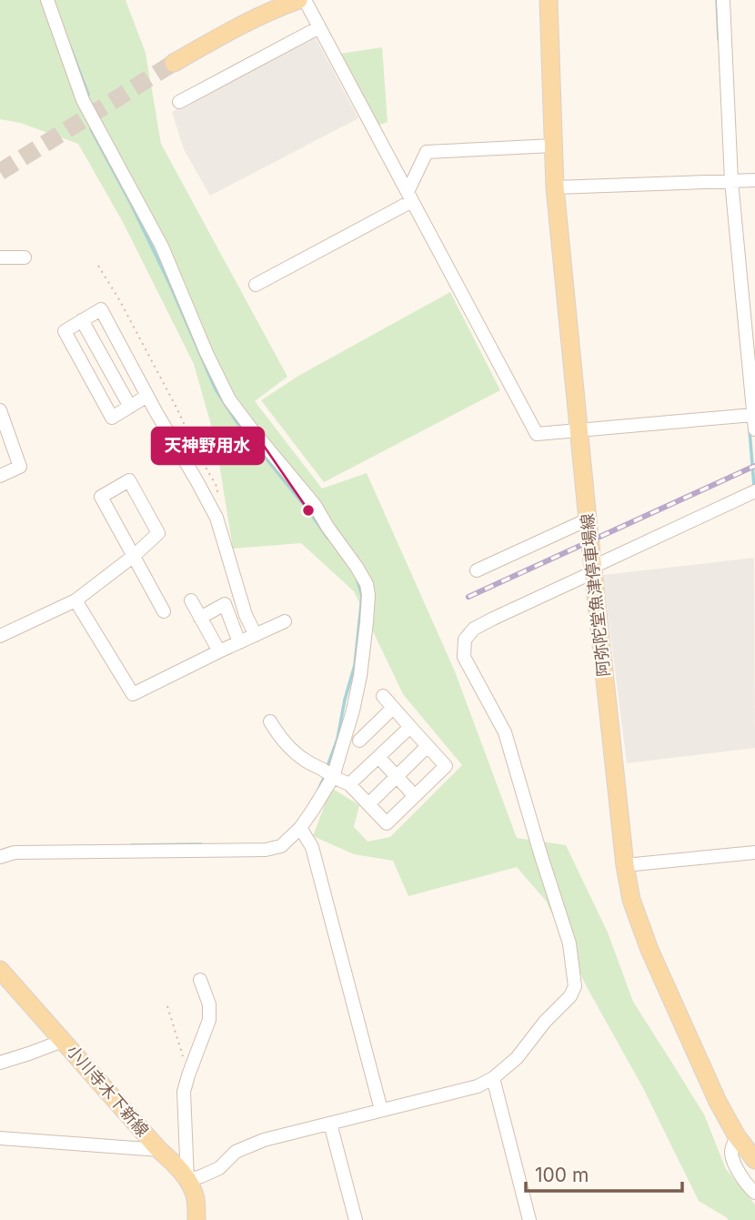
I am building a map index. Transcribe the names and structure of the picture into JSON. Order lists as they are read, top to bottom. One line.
{"streets":{"main road":["阿弥陀堂魚津停車場線","小川寺木下新線"]},"places":["天神野用水"],"scale_bar":"100 m"}
